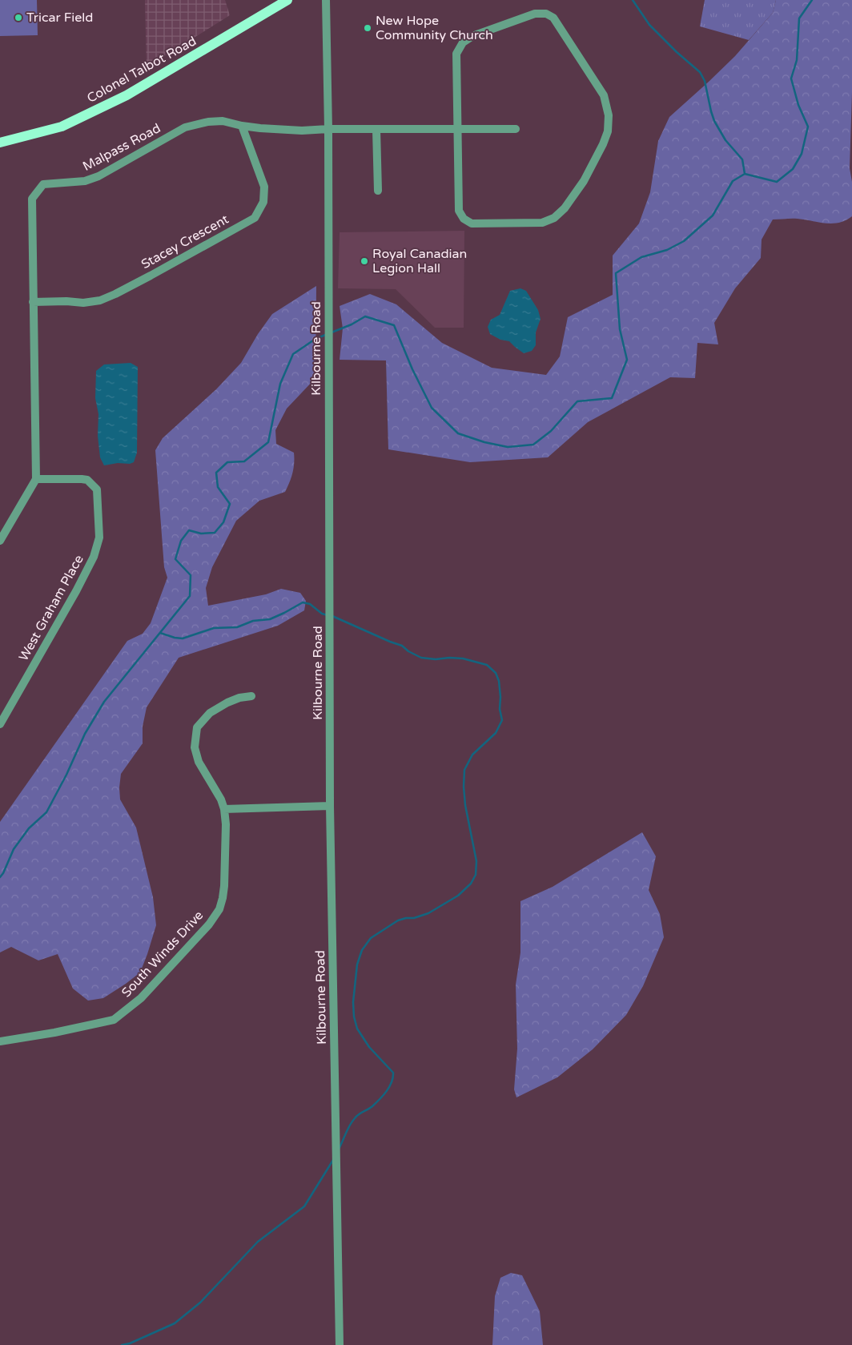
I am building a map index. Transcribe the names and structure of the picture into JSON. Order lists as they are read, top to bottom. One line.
{"streets":{"main road":["Colonel Talbot Road"],"street":["Malpass Road","Stacey Crescent","Kilbourne Road","West Graham Place","South Winds Drive"]},"crossings":[["Malpass Road","Stacey Crescent"],["Malpass Road","Kilbourne Road"],["Malpass Road","West Graham Place"]],"places":["Tricar Field","New Hope Community Church","Royal Canadian Legion Hall"]}
